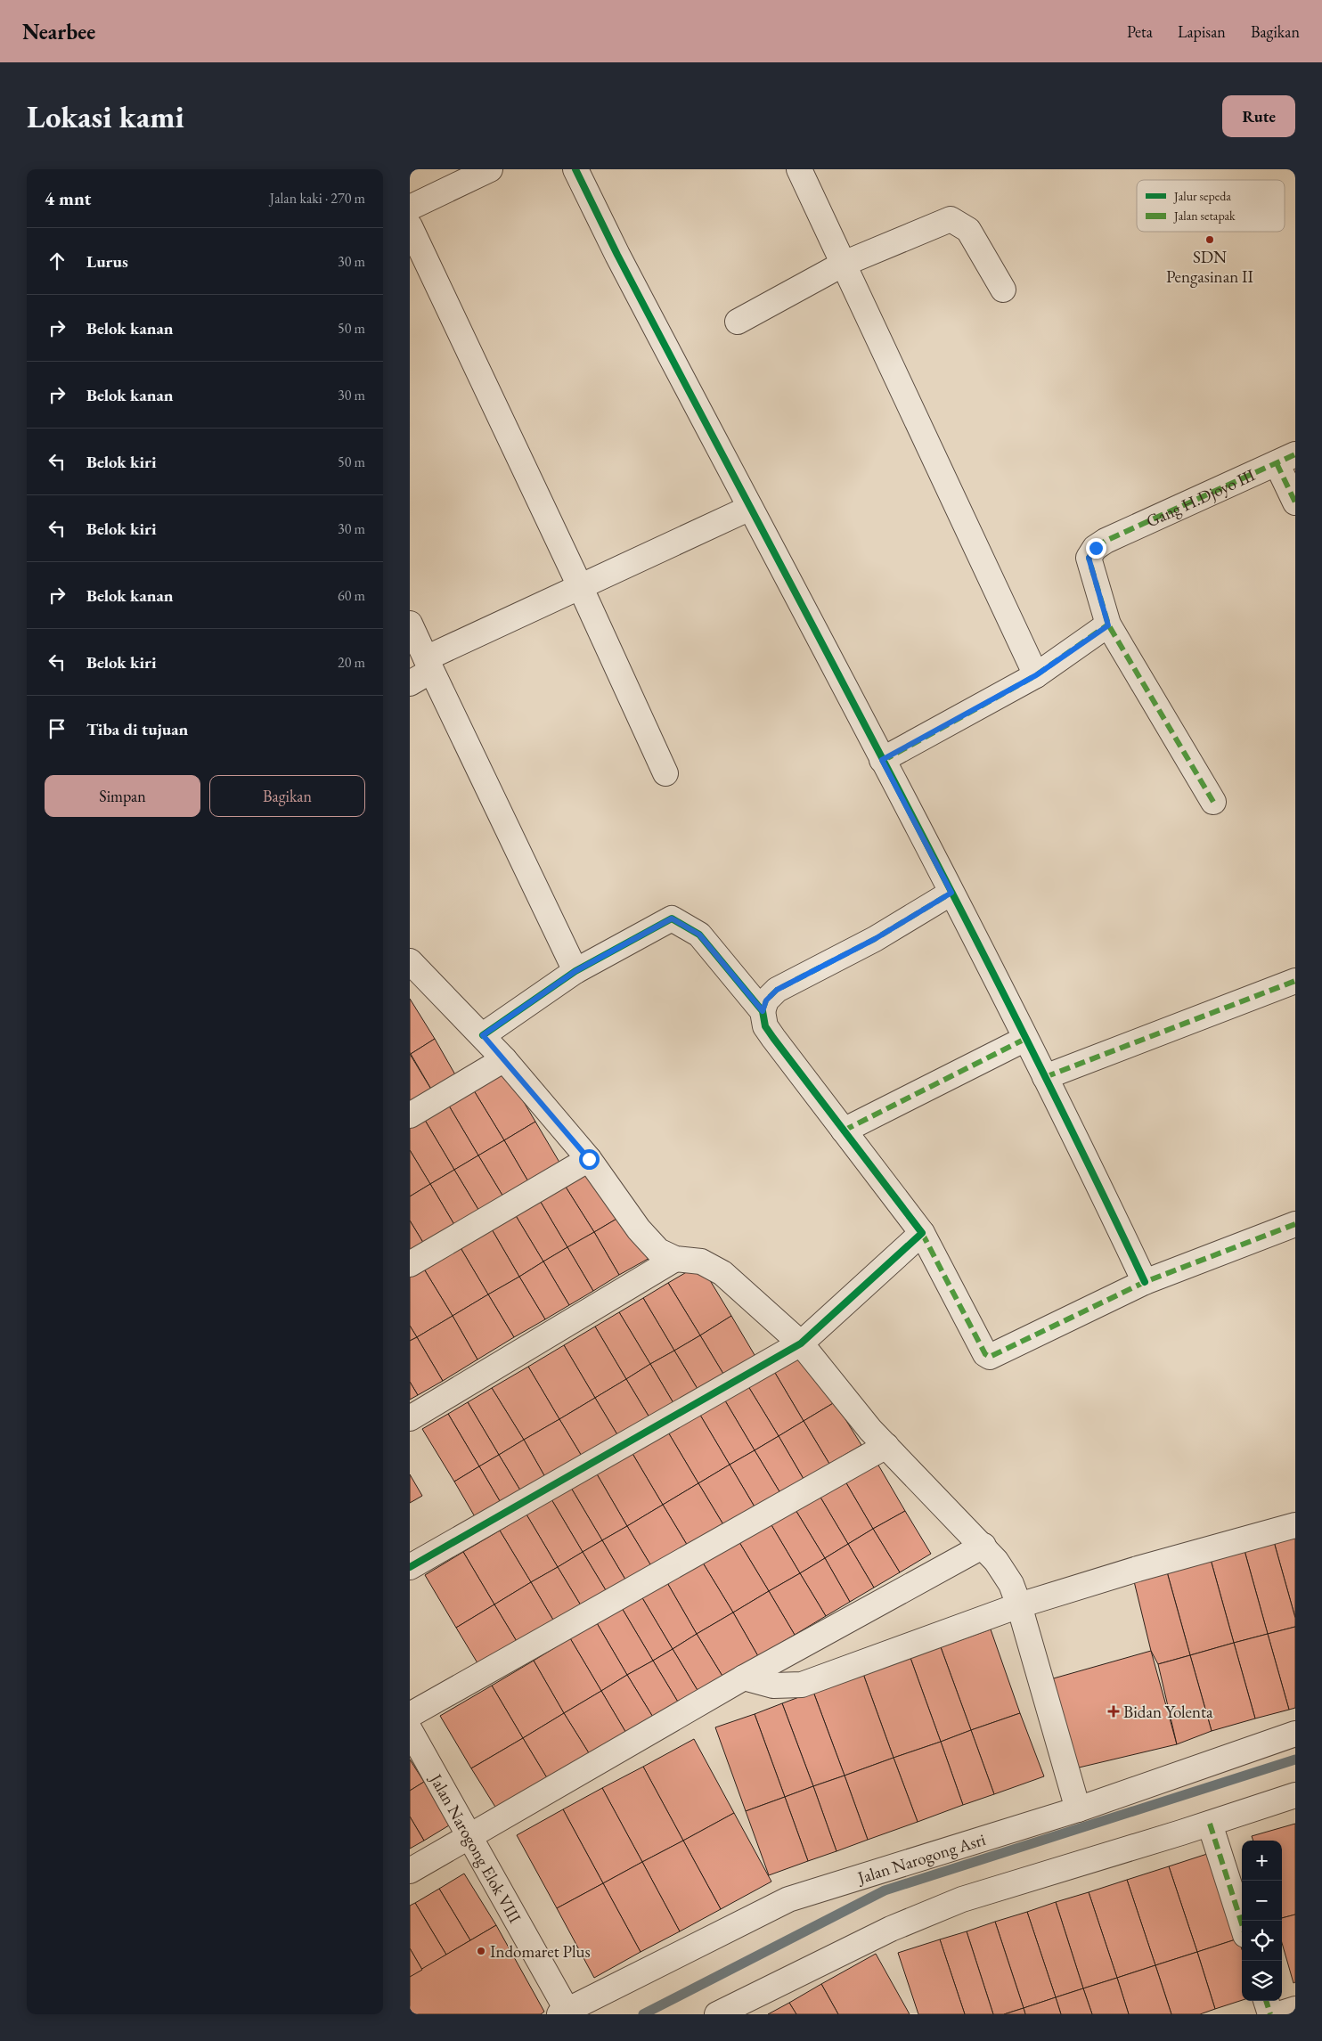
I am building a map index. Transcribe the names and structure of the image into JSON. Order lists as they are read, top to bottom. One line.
{"streets":{"street":["Gang H.Djoyo III","Jalan Narogong Elok VIII","Jalan Narogong Asri"]},"crossings":[["Jalan Narogong Elok VIII","Jalan Narogong Asri"]],"places":{"other":["SDN Pengasinan II","Indomaret Plus"],"health":["Bidan Yolenta"]},"legend":["Jalur sepeda","Jalan setapak"],"page":{"header":"Nearbee","nav":["Peta","Lapisan","Bagikan"],"buttons":["Rute",["Simpan","Bagikan"]],"title":"Lokasi kami","heading":["4 mnt","Jalan kaki · 270 m"],"list":[["Lurus","30 m"],["Belok kanan","50 m"],["Belok kanan","30 m"],["Belok kiri","50 m"],["Belok kiri","30 m"],["Belok kanan","60 m"],["Belok kiri","20 m"],"Tiba di tujuan"],"map_buttons":["+","−"]}}
